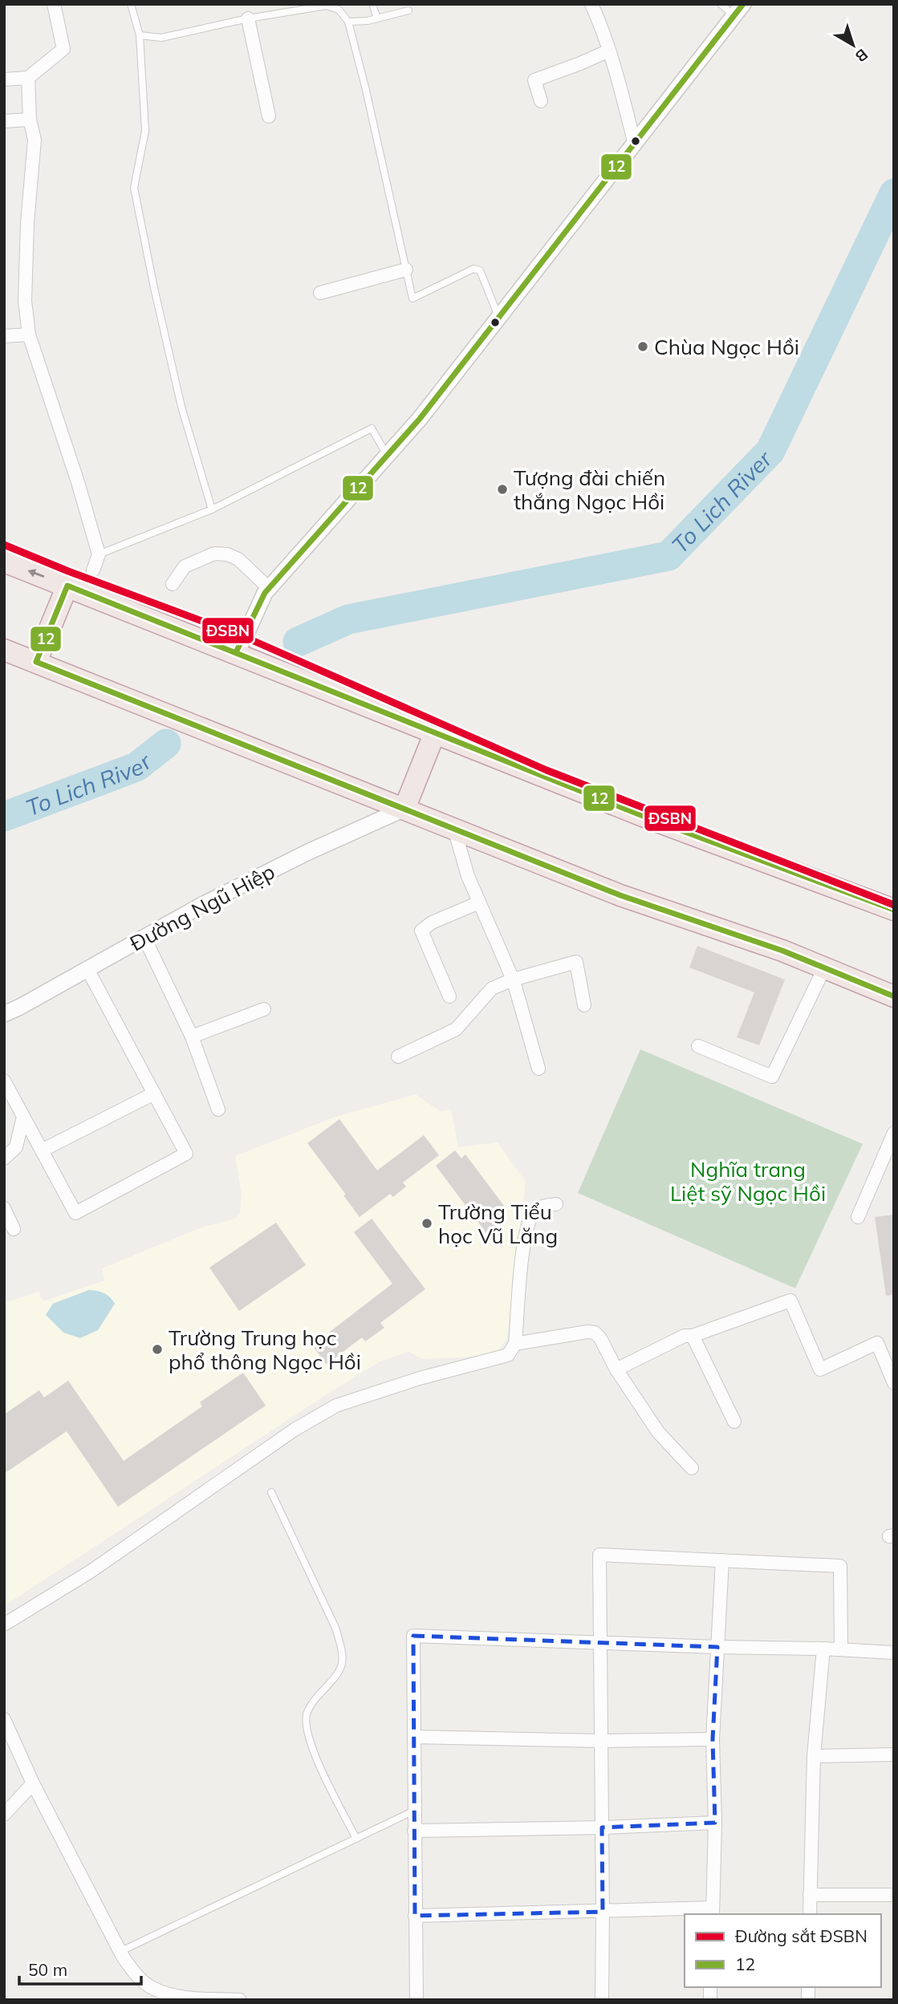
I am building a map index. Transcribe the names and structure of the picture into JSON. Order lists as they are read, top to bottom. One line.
{"streets":{"street":["Đường Ngũ Hiệp"]},"water":["To Lich River"],"parks":["Nghĩa trang Liệt sỹ Ngọc Hồi"],"places":["Chùa Ngọc Hồi","Tượng đài chiến thắng Ngọc Hồi","Trường Tiểu học Vũ Lăng","Trường Trung học phổ thông Ngọc Hồi"],"lines":["transit line 12","rail line ĐSBN"],"legend":["Đường sắt ĐSBN","12"],"scale_bar":"50 m","north":"bottom right"}
